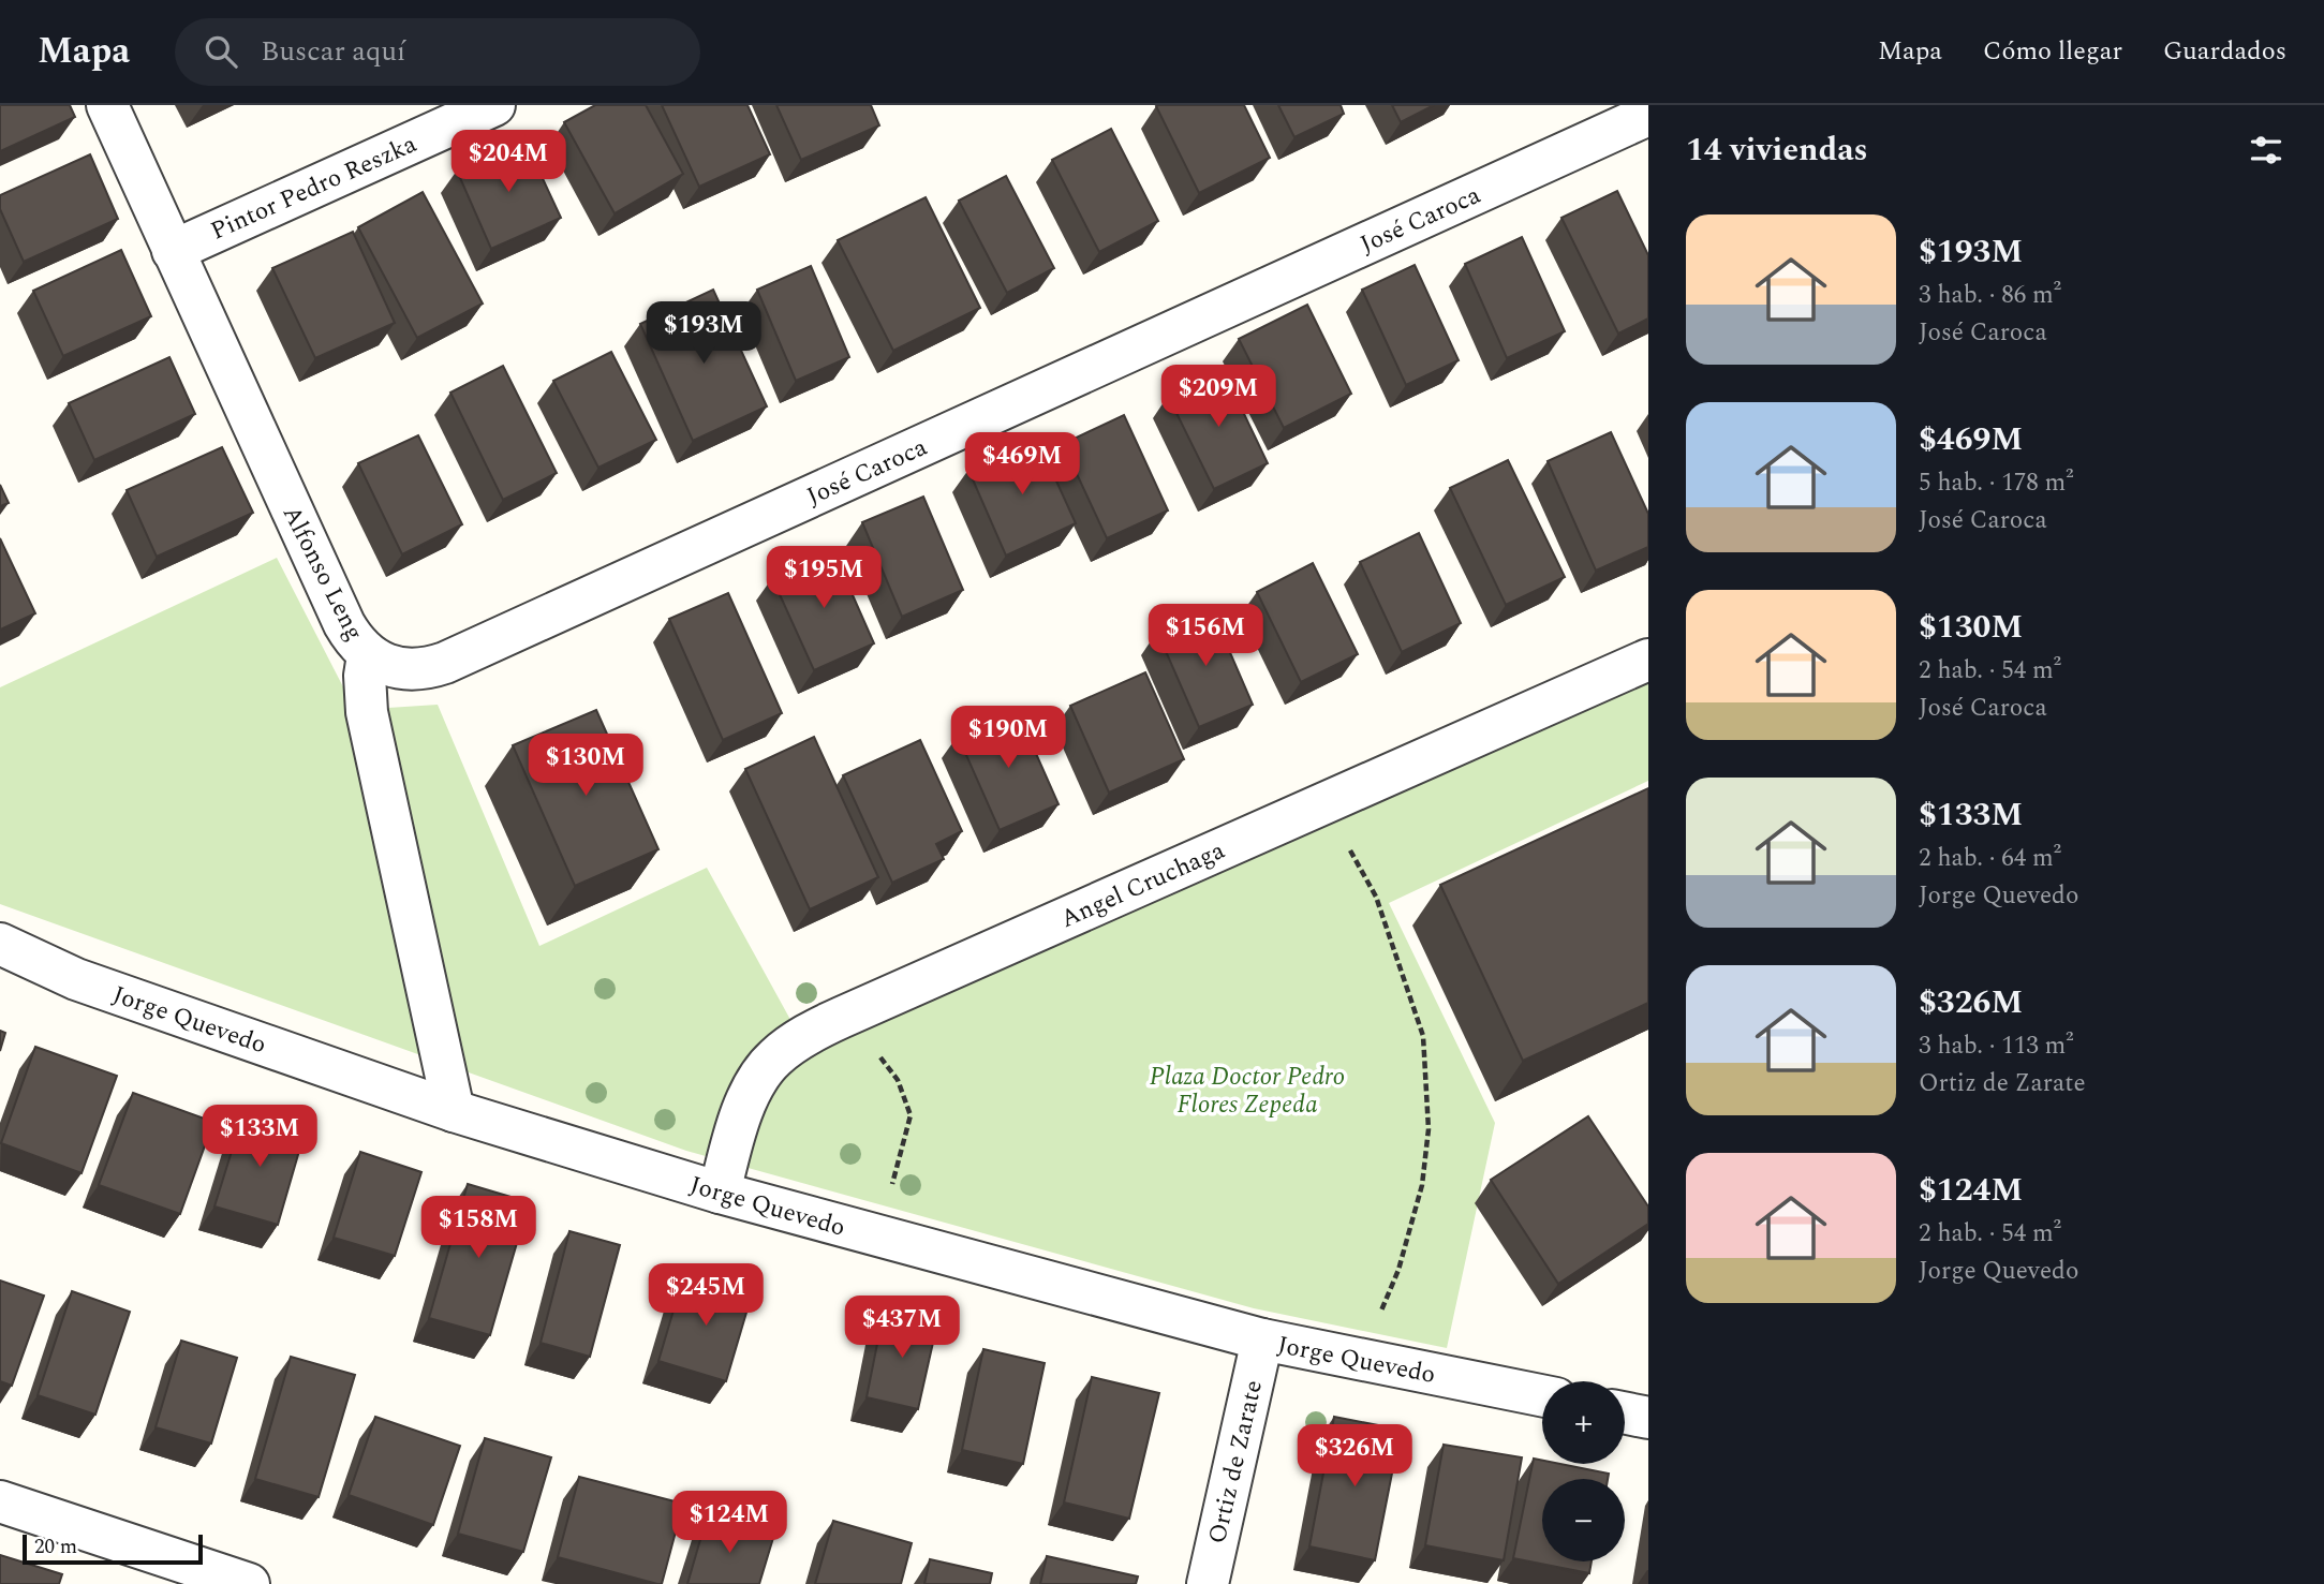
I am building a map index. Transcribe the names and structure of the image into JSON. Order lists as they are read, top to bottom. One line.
{"streets":{"street":["Pintor Pedro Reszka","José Caroca","Alfonso Leng","Angel Cruchaga","Jorge Quevedo","Ortiz de Zarate"]},"crossings":[["Pintor Pedro Reszka","Alfonso Leng"],["José Caroca","Alfonso Leng"],["Alfonso Leng","Jorge Quevedo"],["Angel Cruchaga","Jorge Quevedo"],["Jorge Quevedo","Ortiz de Zarate"]],"parks":["Plaza Doctor Pedro Flores Zepeda"],"scale_bar":"20 m","page":{"header":"Mapa","search":"Buscar aquí","nav":["Mapa","Cómo llegar","Guardados"],"heading":"14 viviendas","price":["$204M","$193M","$209M","$469M","$195M","$156M","$190M","$130M","$133M","$158M","$245M","$437M","$326M","$124M"],"list":[{"name":"$193M","note":"3 hab. · 86 m² · José Caroca"},{"name":"$469M","note":"5 hab. · 178 m² · José Caroca"},{"name":"$130M","note":"2 hab. · 54 m² · José Caroca"},{"name":"$133M","note":"2 hab. · 64 m² · Jorge Quevedo"},{"name":"$326M","note":"3 hab. · 113 m² · Ortiz de Zarate"},{"name":"$124M","note":"2 hab. · 54 m² · Jorge Quevedo"}],"map_buttons":["+","−"],"scale":"20 m"}}
